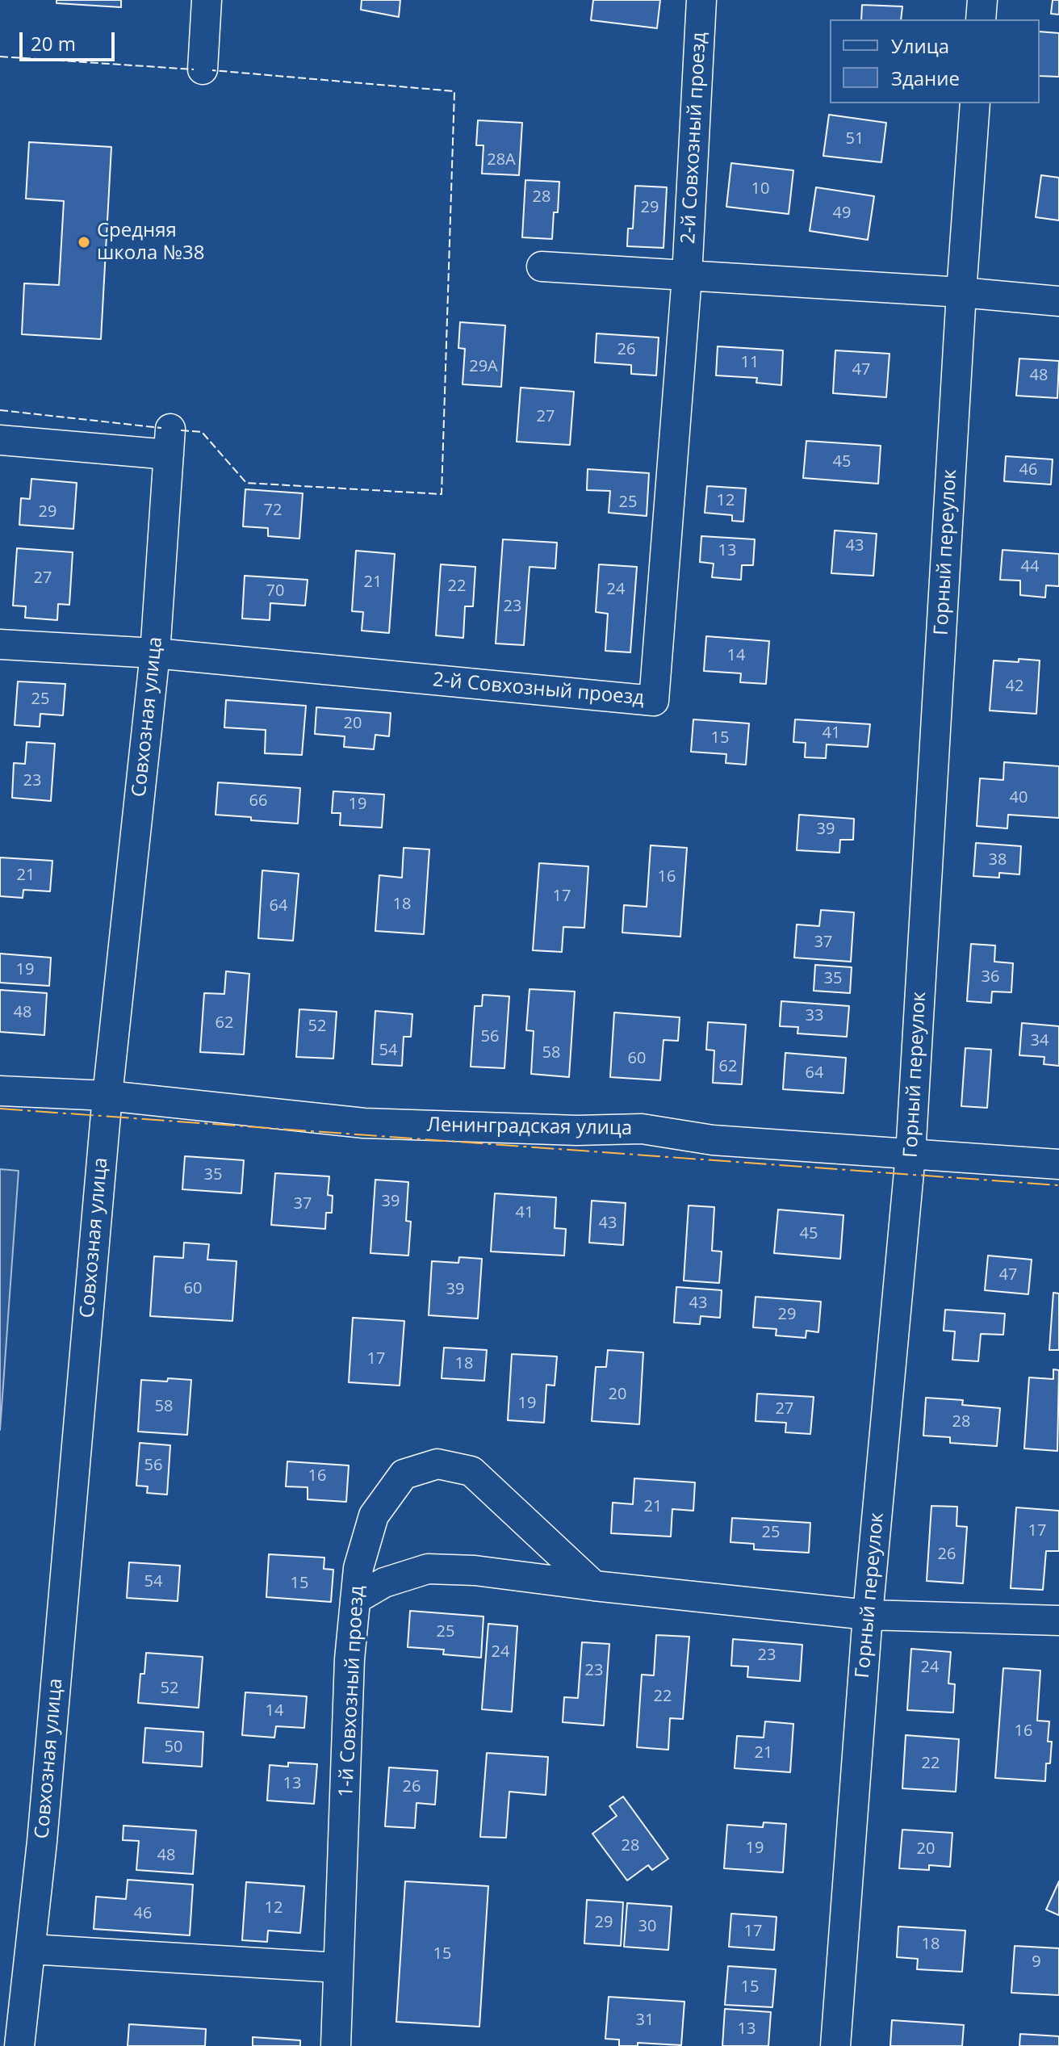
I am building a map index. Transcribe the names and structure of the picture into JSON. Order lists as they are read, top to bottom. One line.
{"streets":{"street":["2-й Совхозный проезд","Горный переулок","Совхозная улица","Ленинградская улица","1-й Совхозный проезд"]},"crossings":[["2-й Совхозный проезд","Совхозная улица"],["Горный переулок","Ленинградская улица"],["Совхозная улица","Ленинградская улица"]],"places":["Средняя школа №38"],"house_numbers":["51","28А","10","28","29","49","26","11","29А","47","48","27","45","46","12","25","72","29","43","13","44","27","21","22","24","70","23","14","42","25","20","41","15","23","40","66","19","39","38","21","16","17","18","64","37","19","36","35","48","33","62","52","56","34","54","58","60","62","64","35","39","37","41","43","45","47","60","39","43","29","17","18","20","19","58","27","28","56","16","21","17","25","26","54","15","25","24","23","24","23","52","22","14","16","50","21","22","13","26","28","19","20","48","12","46","29","30","17","18","15","9","15","31","13"],"legend":["Улица","Здание"],"scale_bar":"20 m"}
